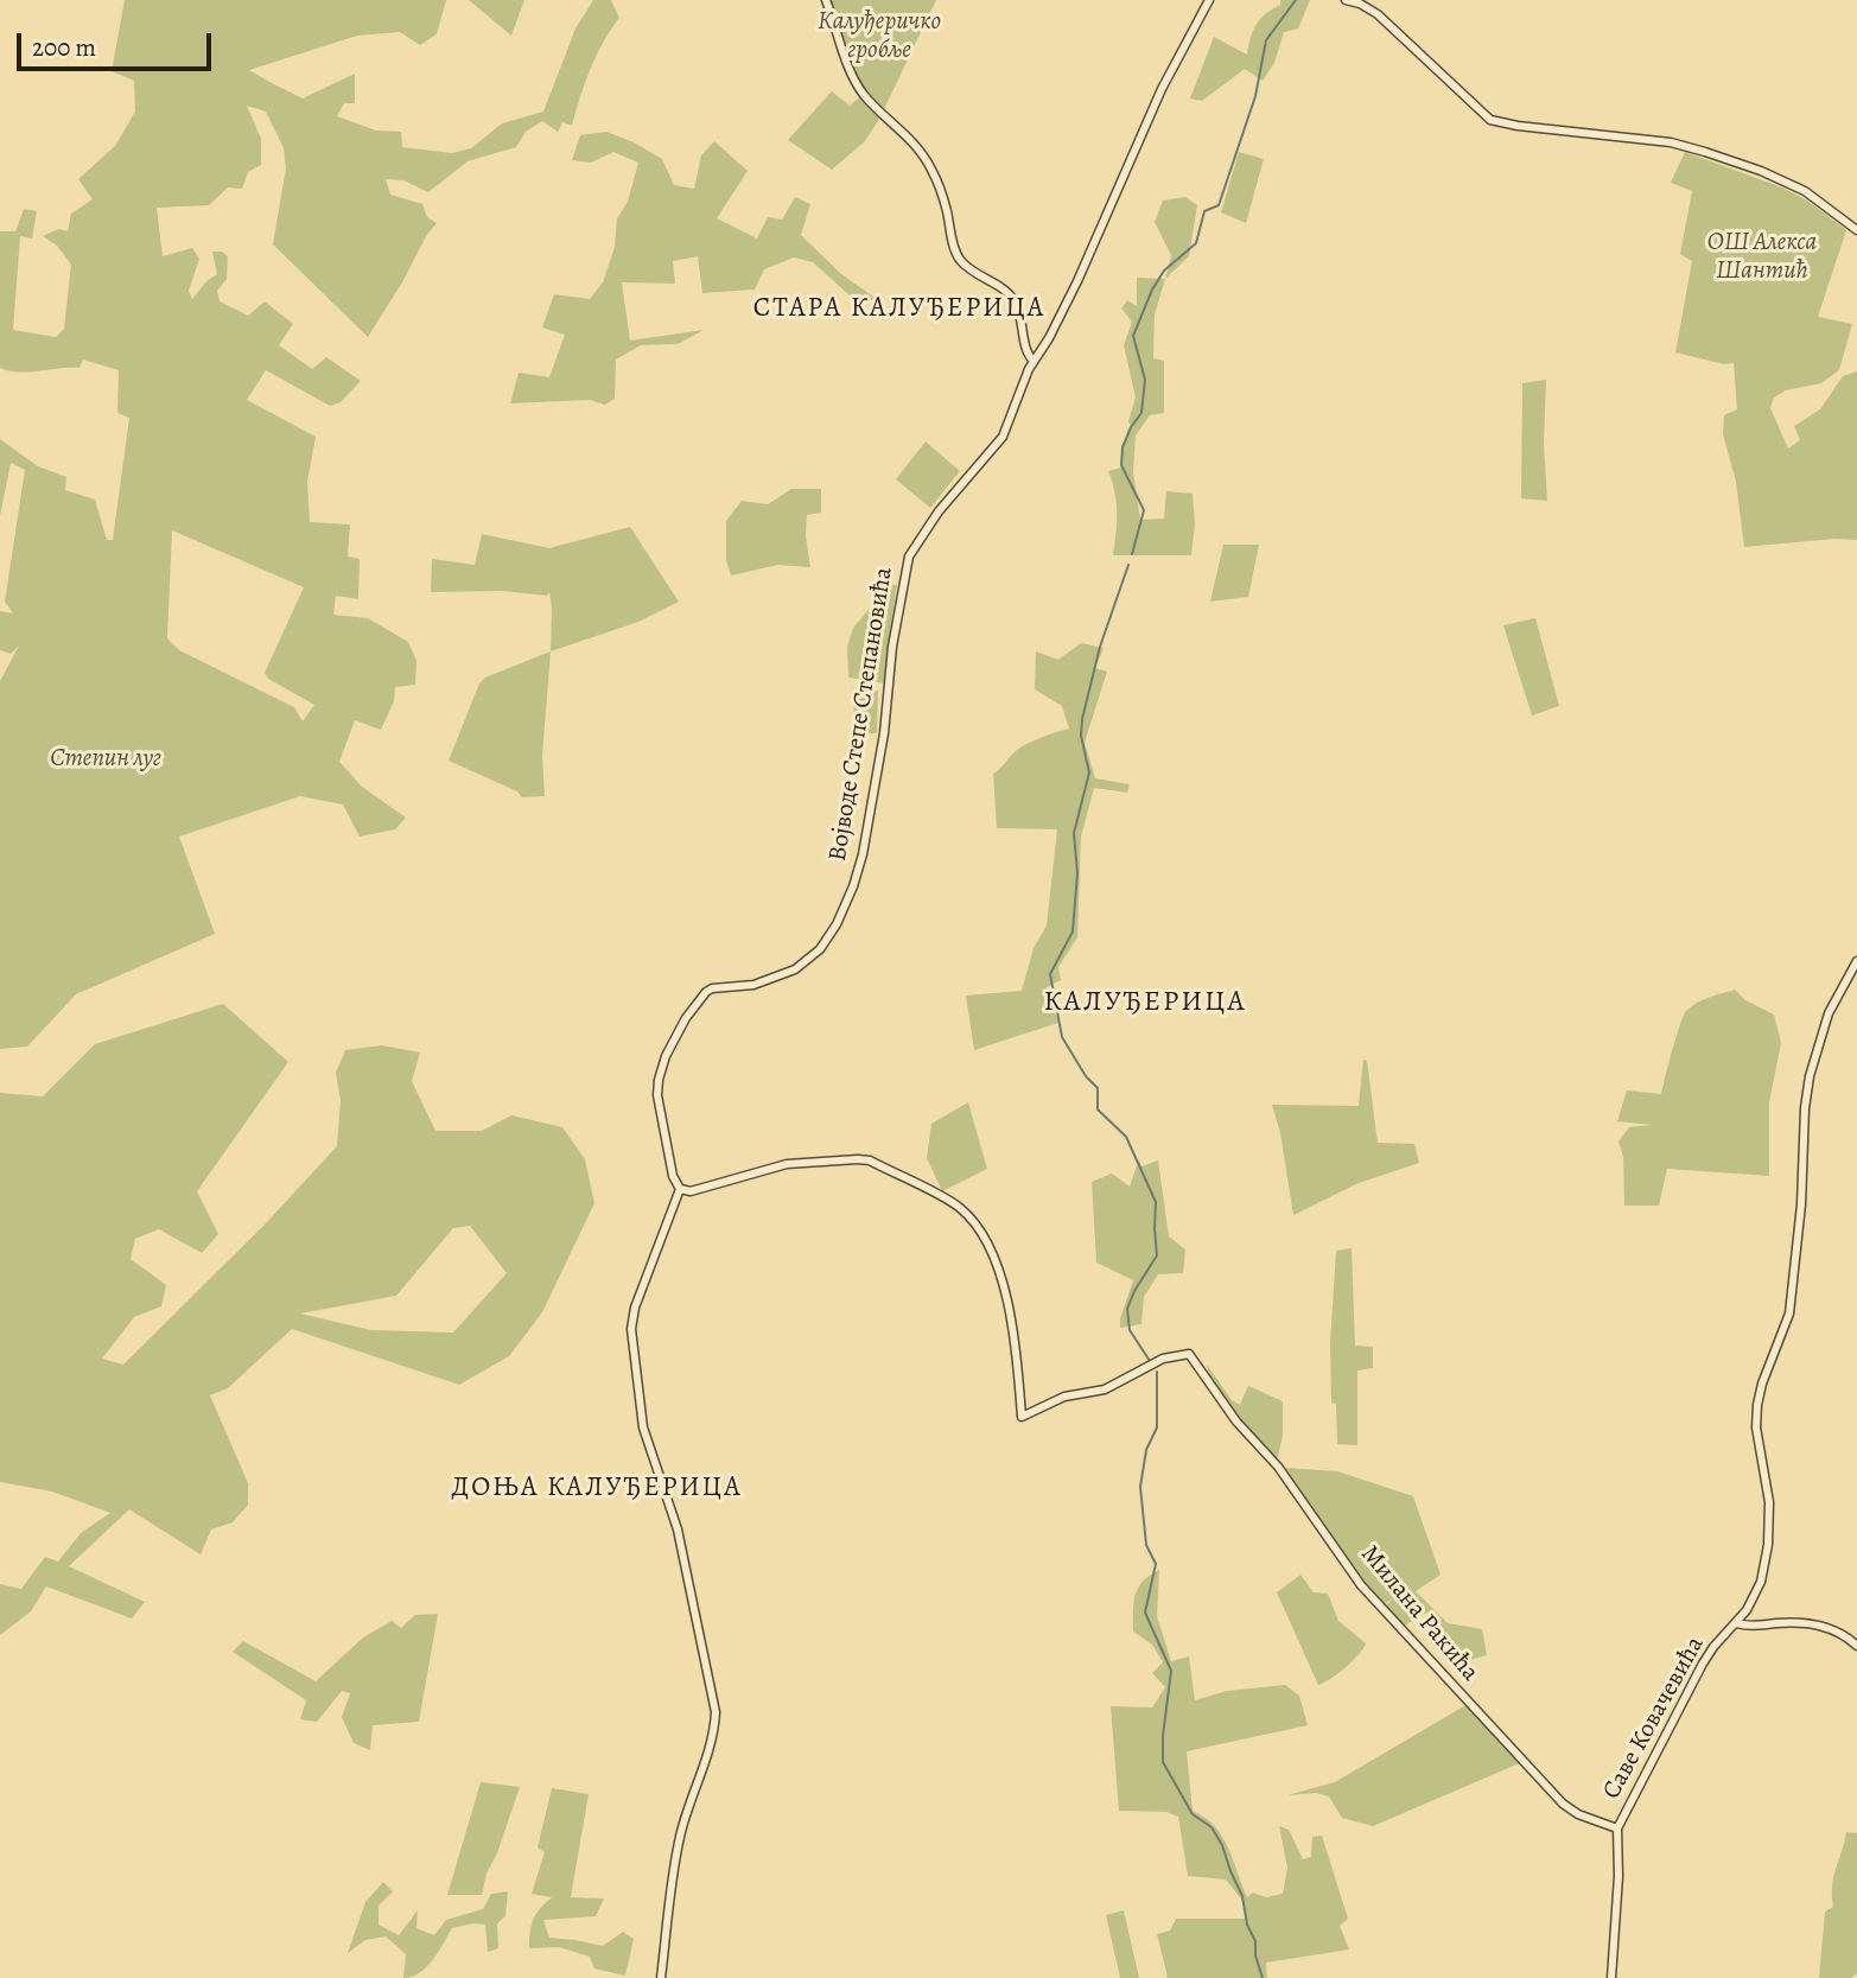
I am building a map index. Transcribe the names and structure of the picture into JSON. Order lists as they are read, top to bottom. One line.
{"streets":{"street":["Војводе Степе Степановића","Милана Ракића","Саве Ковачевића"]},"crossings":[["Војводе Степе Степановића","Милана Ракића"],["Милана Ракића","Саве Ковачевића"]],"districts":["СТАРА КАЛУЂЕРИЦА","КАЛУЂЕРИЦА","ДОЊА КАЛУЂЕРИЦА"],"parks":["Калуђеричко гробље","ОШ Алекса Шантић","Степин луг"],"scale_bar":"200 m"}
